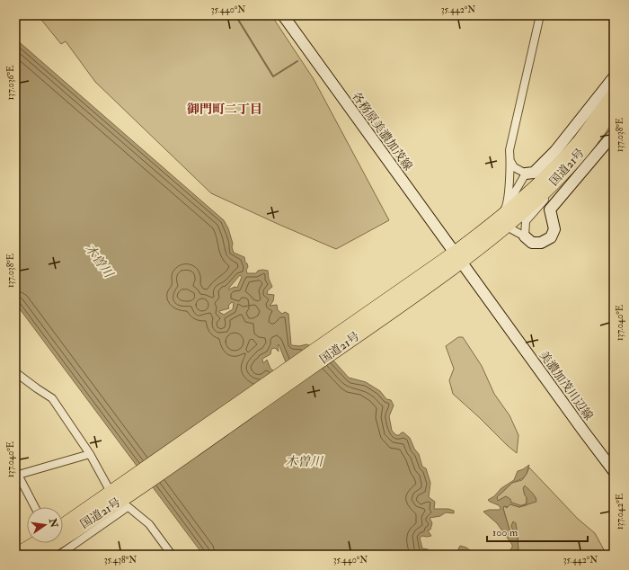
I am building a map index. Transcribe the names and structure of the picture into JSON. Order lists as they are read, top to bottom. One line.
{"streets":{"highway":["国道21号"],"main road":["各務原美濃加茂線","美濃加茂川辺線"]},"crossings":[["各務原美濃加茂線","国道21号"],["各務原美濃加茂線","美濃加茂川辺線"],["国道21号","美濃加茂川辺線"]],"districts":["御門町二丁目"],"water":["木曽川"],"scale_bar":"100 m","north":"right","coordinates":["35.440°N","35.442°N","137.036°E","137.038°E","137.040°E","137.042°E","35.438°N"]}
